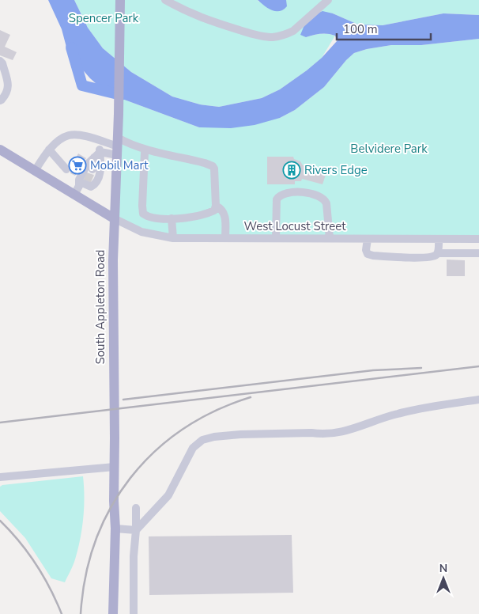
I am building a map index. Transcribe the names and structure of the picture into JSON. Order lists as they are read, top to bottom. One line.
{"streets":{"main road":["South Appleton Road"],"street":["West Locust Street"]},"crossings":[["West Locust Street","South Appleton Road"]],"parks":["Spencer Park","Belvidere Park"],"places":{"supermarket":["Mobil Mart"],"building":["Rivers Edge"]},"scale_bar":"100 m","north":"top"}
